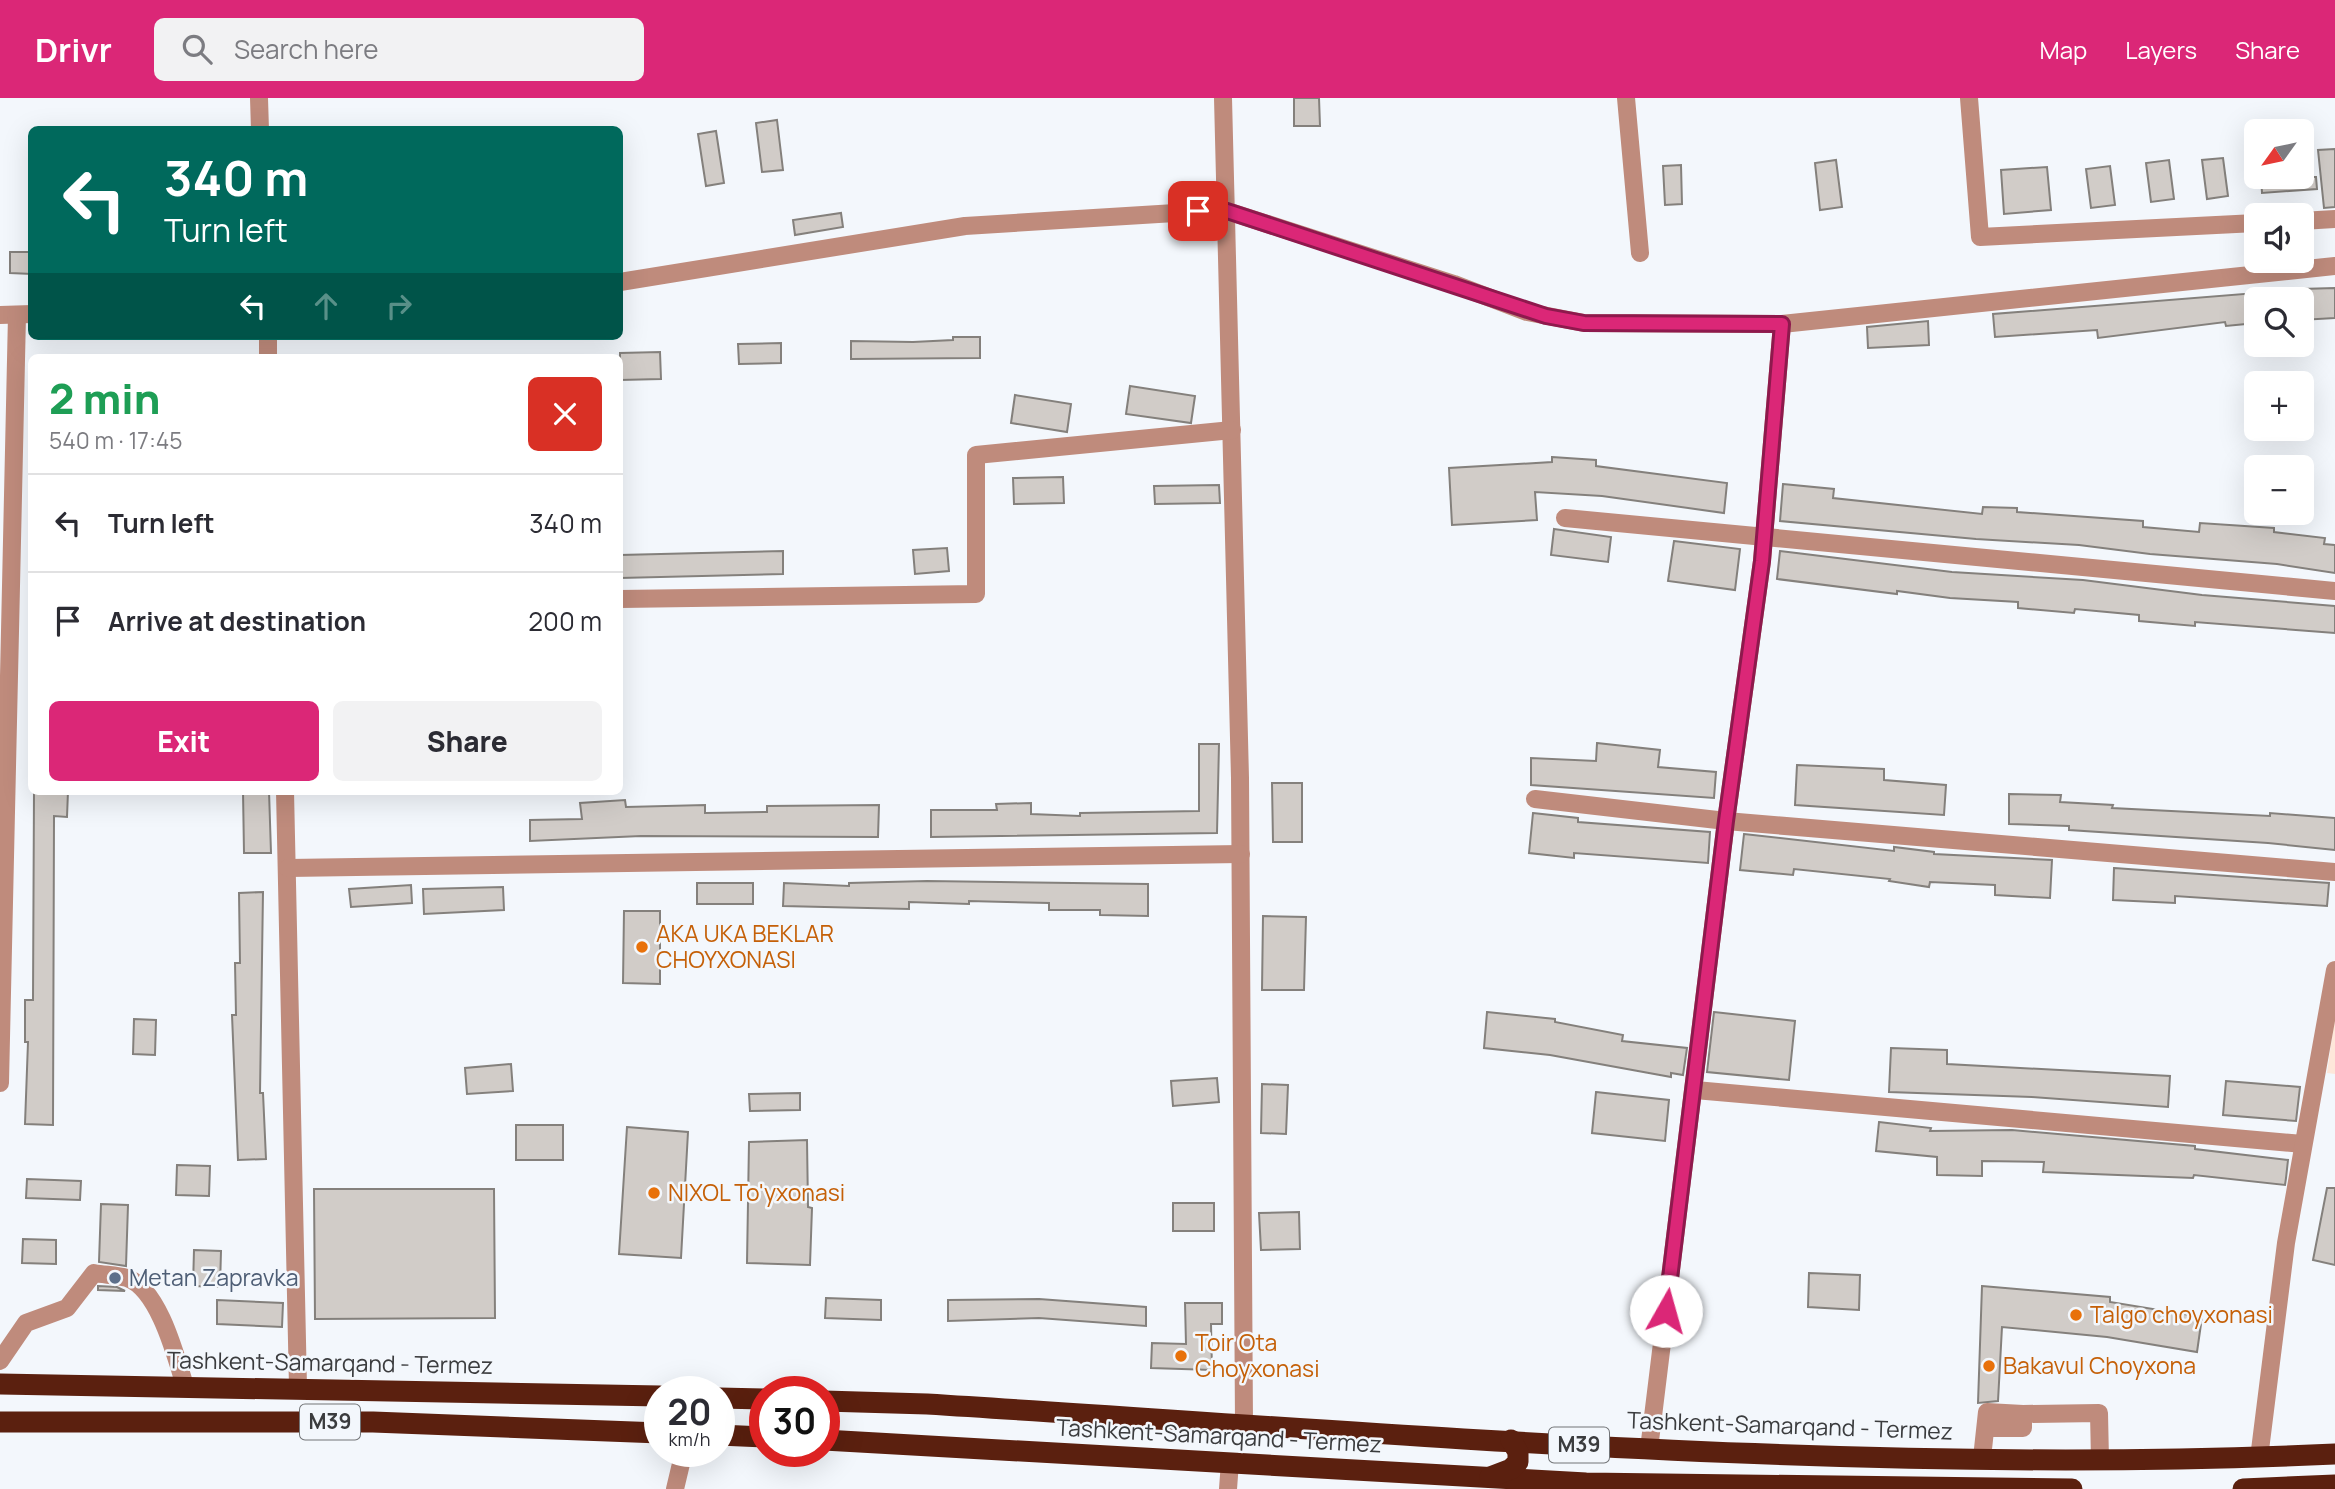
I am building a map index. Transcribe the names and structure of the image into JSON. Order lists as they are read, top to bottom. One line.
{"streets":{"highway":["Tashkent-Samarqand - Termez","M39"]},"places":["AKA UKA BEKLAR CHOYXONASI","NIXOL To'yxonasi","Metan Zapravka","Talgo choyxonasi","Toir Ota Choyxonasi","Bakavul Choyxona"],"north":"bottom left","page":{"header":"Drivr","search":"Search here","nav":["Map","Layers","Share"],"map_buttons":["+","−"],"turn":["340 m","Turn left"],"heading":["2 min","540 m · 17:45"],"list":[{"name":"Turn left","value":"340 m"},{"name":"Arrive at destination","value":"200 m"}],"buttons":["Exit","Share"],"speed":"20 km/h","limit":"30"}}
